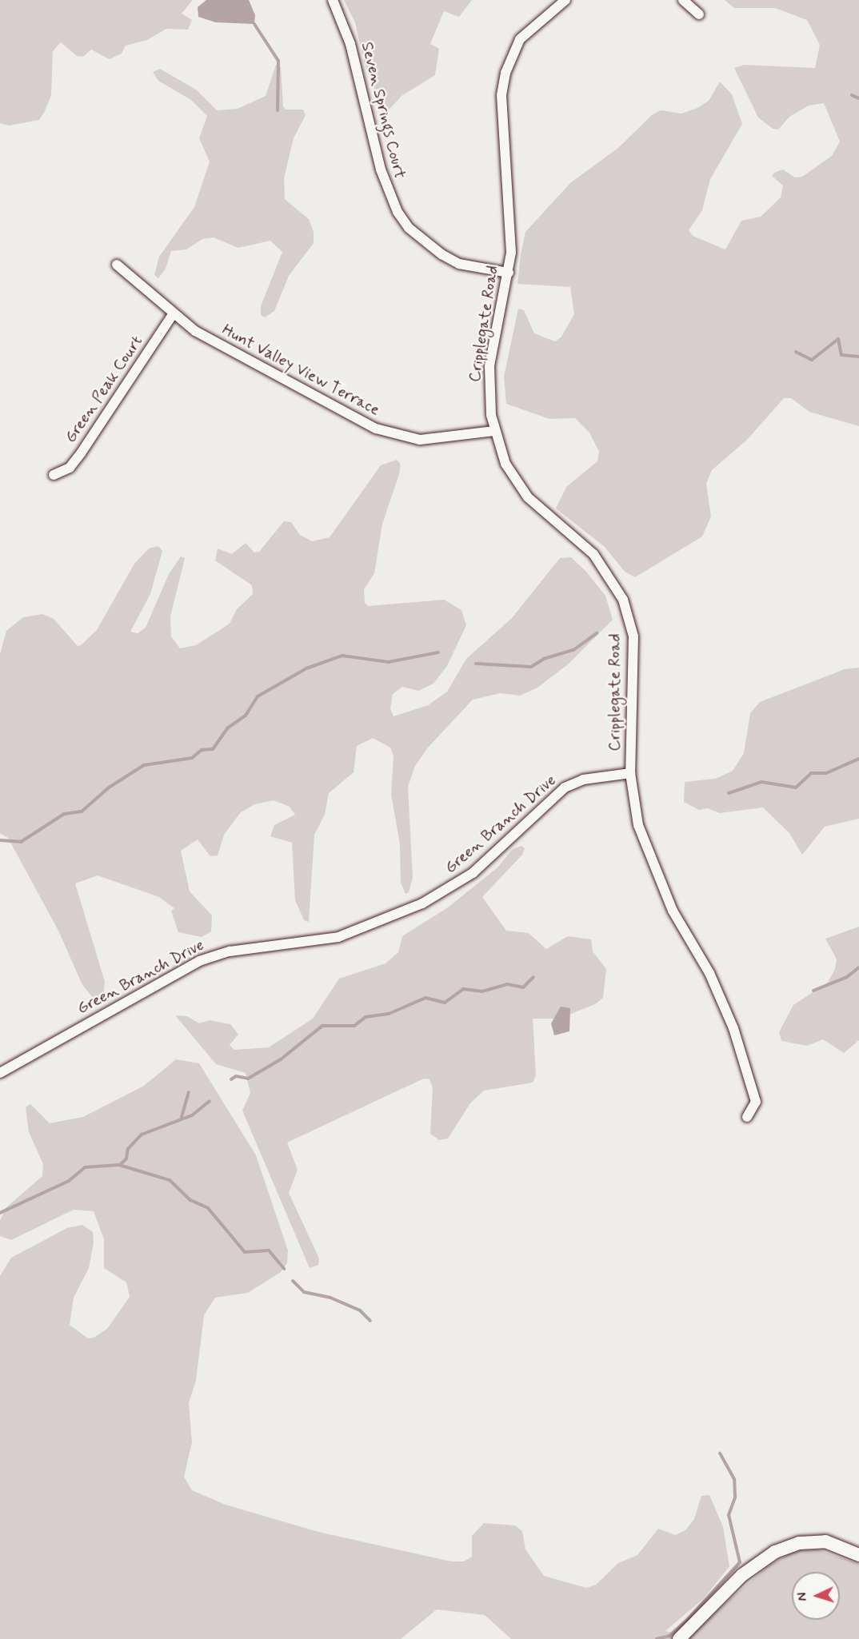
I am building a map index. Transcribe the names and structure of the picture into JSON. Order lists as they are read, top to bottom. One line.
{"streets":{"street":["Seven Springs Court","Cripplegate Road","Hunt Valley View Terrace","Green Peak Court","Green Branch Drive"]},"crossings":[["Seven Springs Court","Cripplegate Road"],["Cripplegate Road","Hunt Valley View Terrace"],["Cripplegate Road","Green Branch Drive"],["Hunt Valley View Terrace","Green Peak Court"]],"north":"left"}
